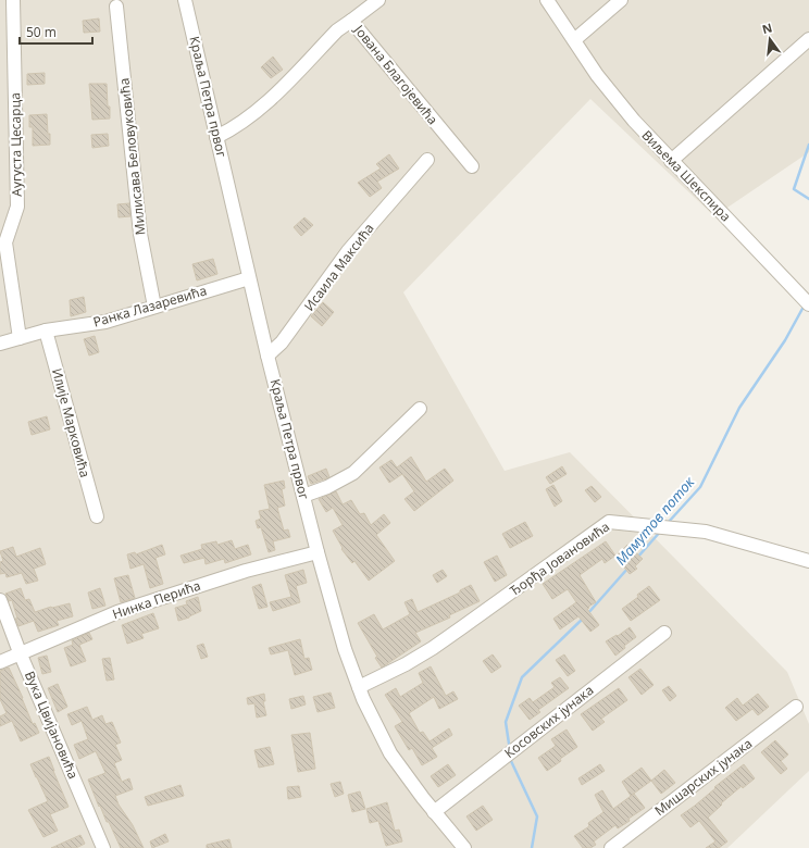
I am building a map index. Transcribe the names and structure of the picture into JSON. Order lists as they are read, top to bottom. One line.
{"streets":{"street":["Јована Благојевића","Краља Петра првог","Аугуста Цесарца","Милисава Беловуковића","Виљема Шекспира","Исаила Максића","Ранка Лазаревића","Илије Марковића","Ђорђа Јовановића","Нинка Перића","Косовских јунака","Вука Цвијановића","Мишарских јунака"]},"crossings":[["Јована Благојевића","Краља Петра првог"],["Краља Петра првог","Исаила Максића"],["Краља Петра првог","Ранка Лазаревића"],["Краља Петра првог","Ђорђа Јовановића"],["Краља Петра првог","Нинка Перића"],["Краља Петра првог","Косовских јунака"],["Аугуста Цесарца","Ранка Лазаревића"],["Милисава Беловуковића","Ранка Лазаревића"],["Ранка Лазаревића","Илије Марковића"],["Нинка Перића","Вука Цвијановића"]],"water":["Мамутов поток"],"scale_bar":"50 m","north":"top"}
